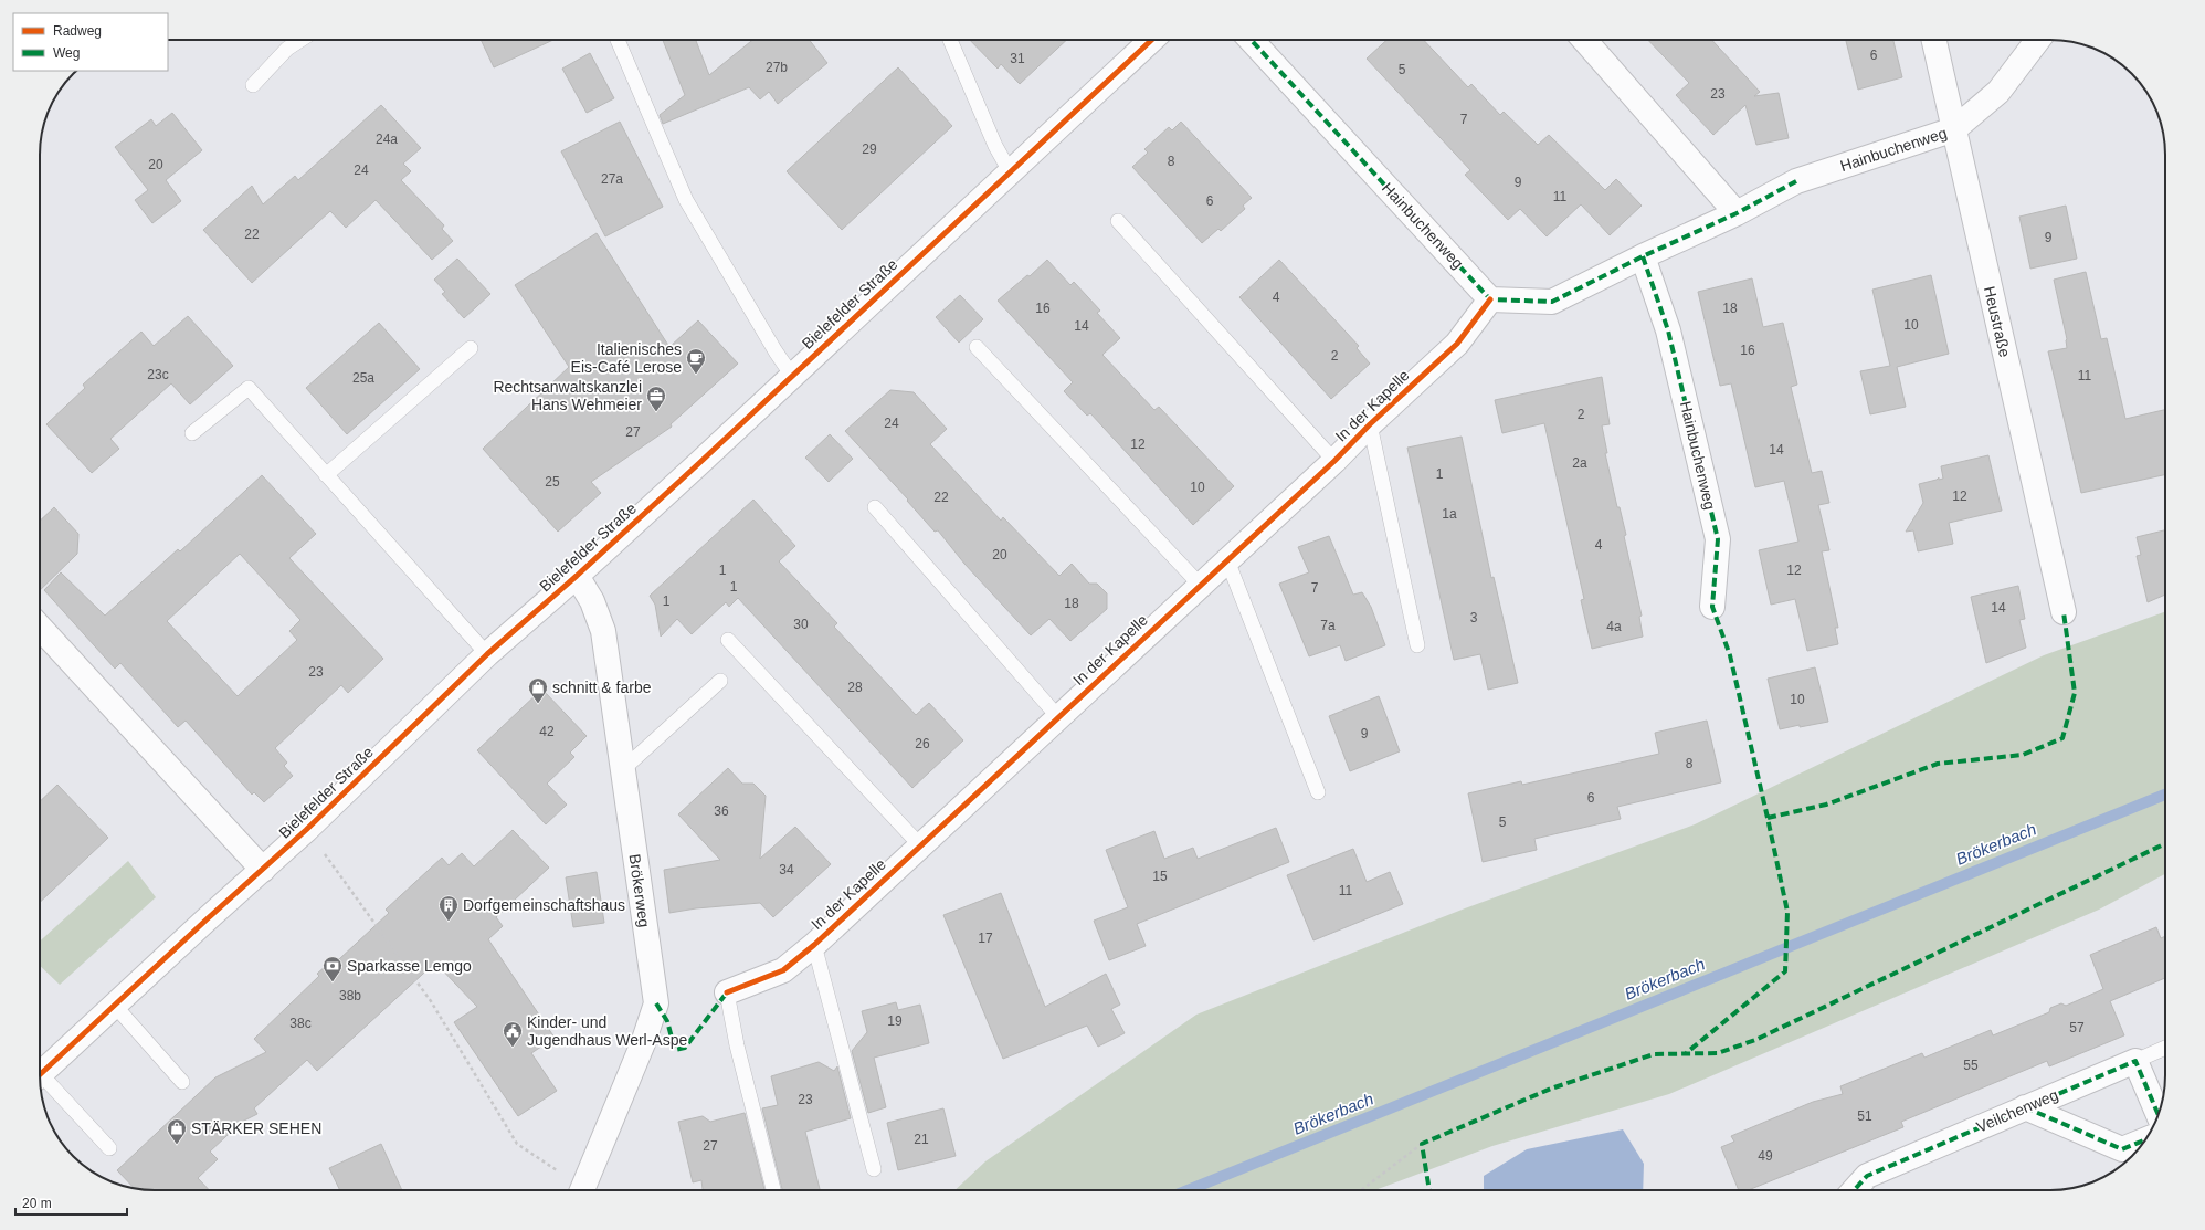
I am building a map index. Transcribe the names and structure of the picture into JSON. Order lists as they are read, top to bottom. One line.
{"streets":{"street":["Hainbuchenweg","Bielefelder Straße","Heustraße","In der Kapelle","Brökerweg","Veilchenweg"]},"crossings":[["Hainbuchenweg","Heustraße"],["Hainbuchenweg","In der Kapelle"],["Bielefelder Straße","Brökerweg"]],"water":["Brökerbach"],"places":{"cafe":["Italienisches Eis-Café Lerose"],"office":["Rechtsanwaltskanzlei Hans Wehmeier"],"shop":["schnitt & farbe","STÄRKER SEHEN"],"building":["Dorfgemeinschaftshaus"],"bank":["Sparkasse Lemgo"],"public building":["Kinder- und Jugendhaus Werl-Aspe"]},"house_numbers":["6","31","27b","5","23","7","24a","29","8","20","24","27a","9","11","6","22","9","4","16","18","10","14","16","2","23c","11","25a","2","24","27","12","14","2a","1","25","10","12","22","1a","4","20","1","12","1","7","1","18","14","3","30","7a","4a","23","28","10","42","9","26","8","6","36","5","34","15","11","17","38b","19","38c","57","55","23","51","21","27","49"],"legend":["Radweg","Weg"],"scale_bar":"20 m"}
